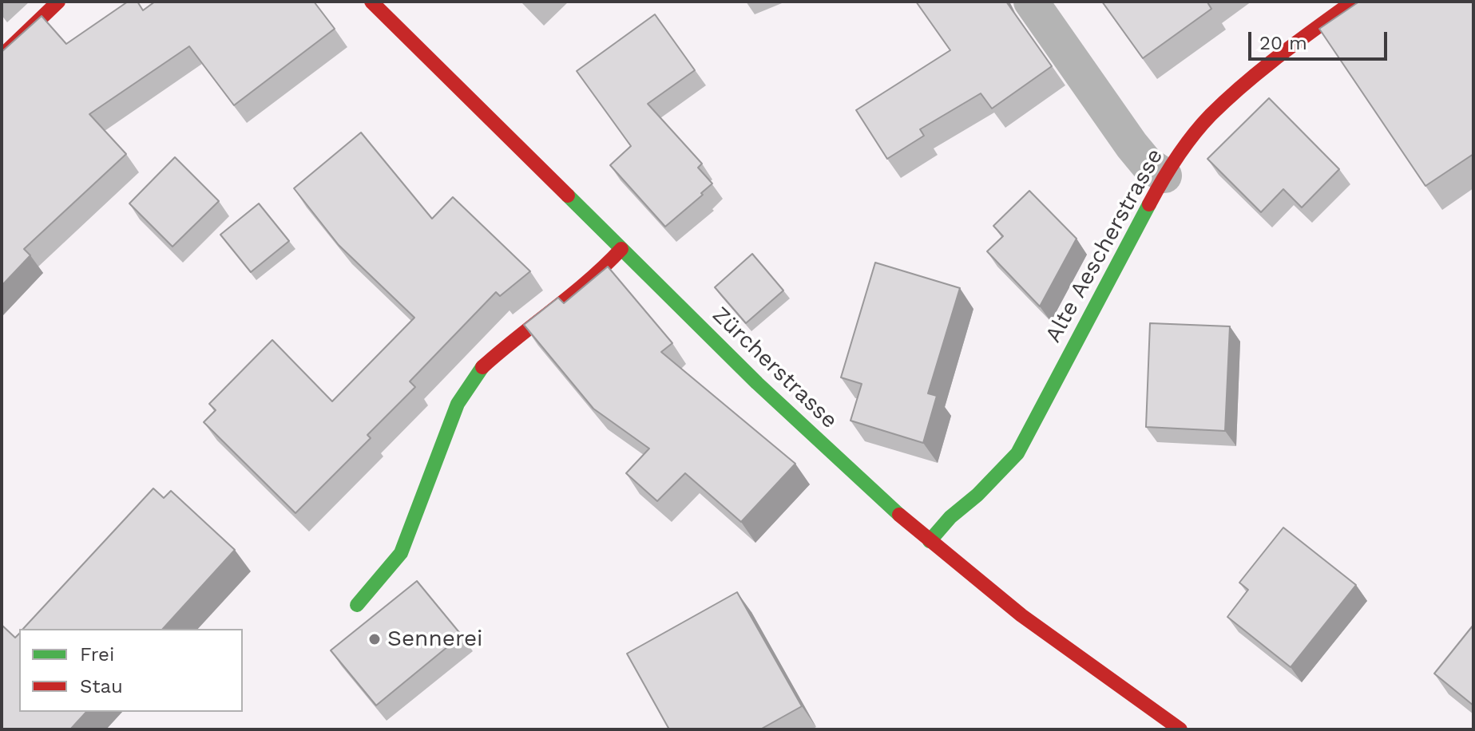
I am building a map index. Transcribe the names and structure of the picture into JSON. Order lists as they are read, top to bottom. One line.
{"streets":{"street":["Alte Aescherstrasse","Zürcherstrasse"]},"crossings":[["Alte Aescherstrasse","Zürcherstrasse"]],"places":["Sennerei"],"legend":["Frei","Stau"],"scale_bar":"20 m"}
